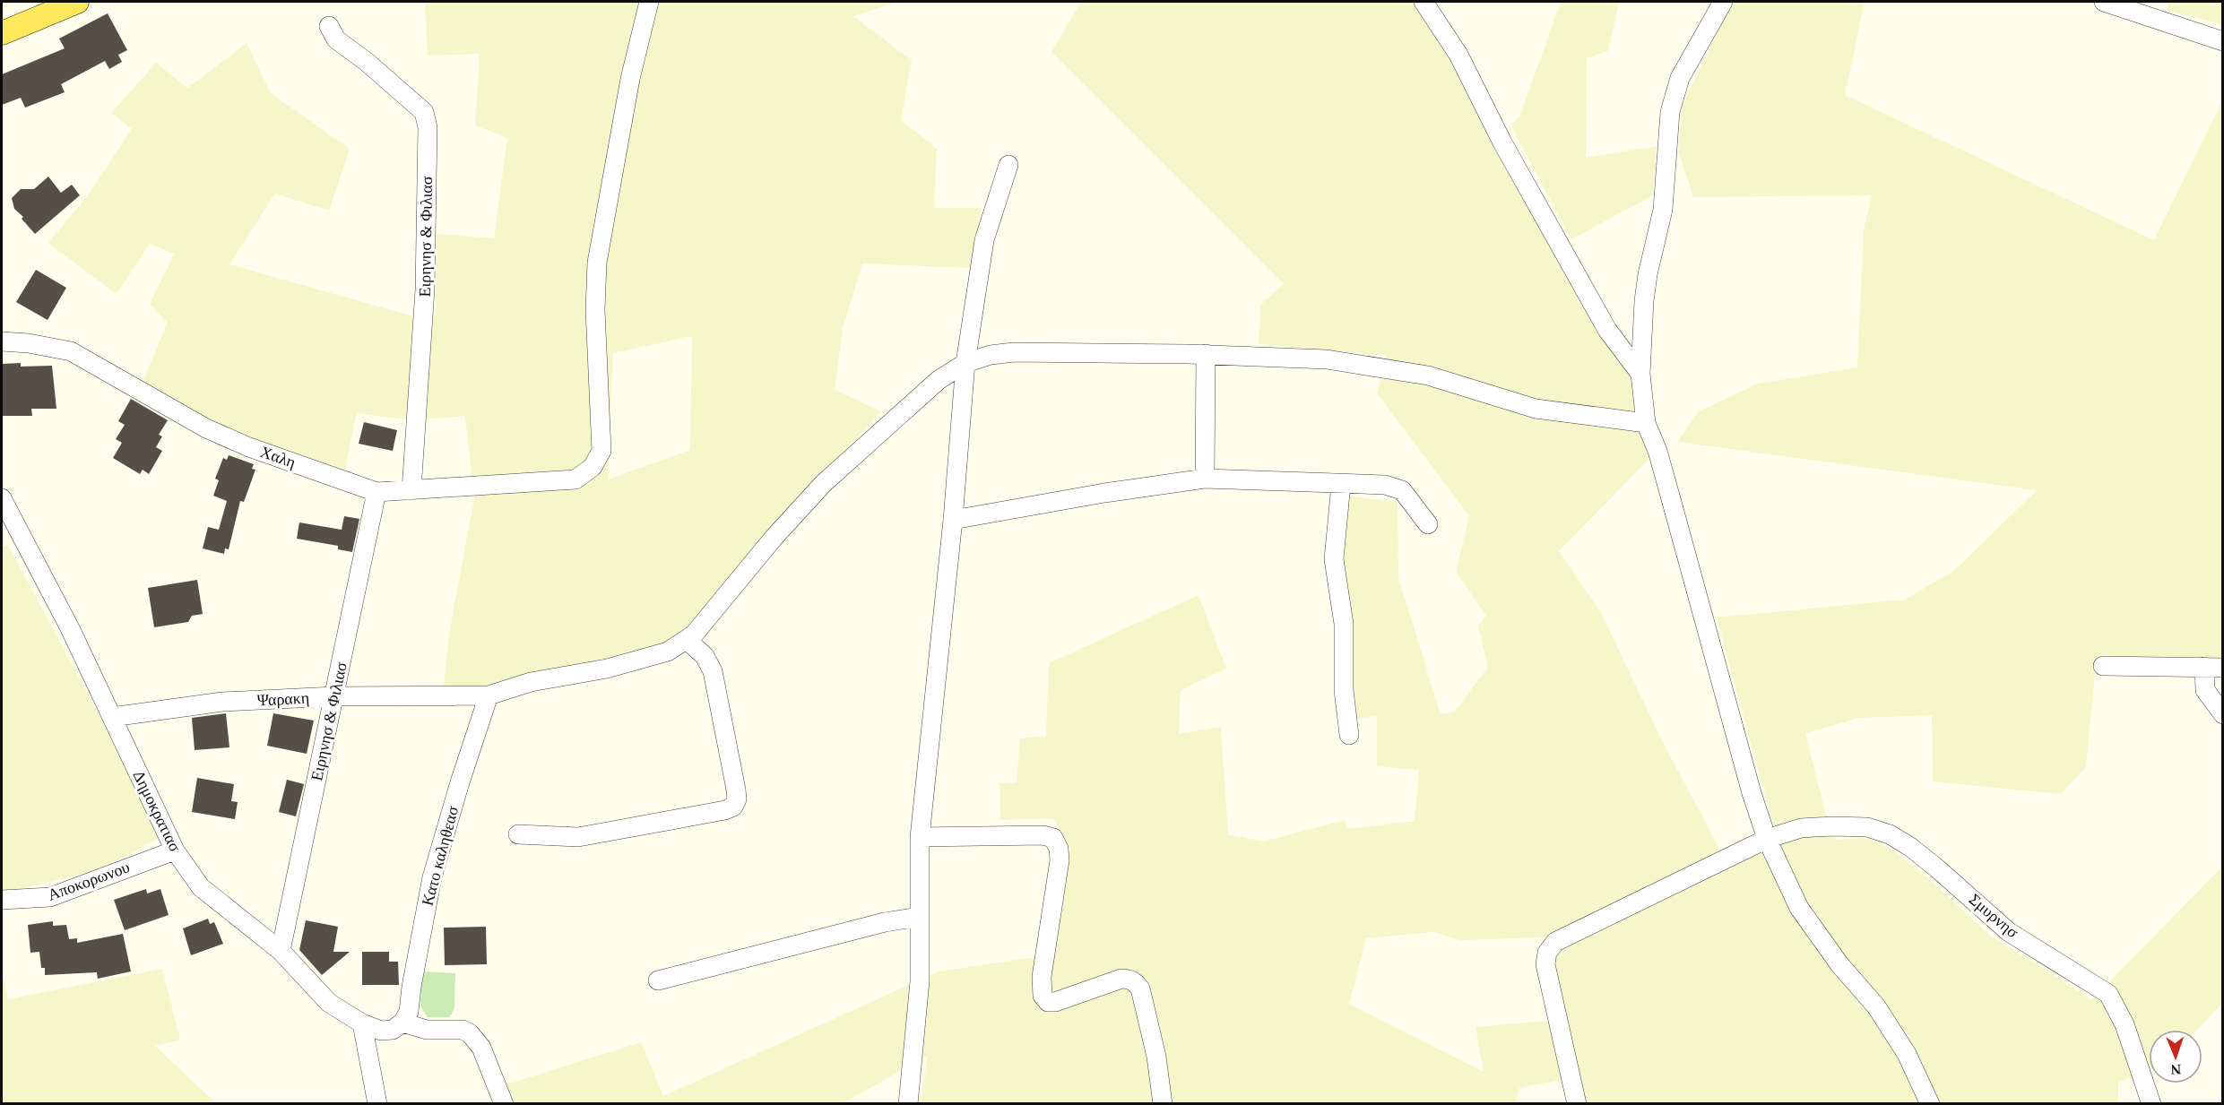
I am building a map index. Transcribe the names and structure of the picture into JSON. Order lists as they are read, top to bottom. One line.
{"streets":{"street":["Ειρηνησ & Φιλιασ","Χαλη","Ψαρακη","Δημοκρατιασ","Κατο καληθεασ","Αποκορωνου","Σμυρνησ"]},"crossings":[["Ειρηνησ & Φιλιασ","Χαλη"],["Ειρηνησ & Φιλιασ","Ψαρακη"],["Ειρηνησ & Φιλιασ","Δημοκρατιασ"],["Ψαρακη","Δημοκρατιασ"],["Ψαρακη","Κατο καληθεασ"],["Δημοκρατιασ","Κατο καληθεασ"],["Δημοκρατιασ","Αποκορωνου"]],"north":"bottom"}
